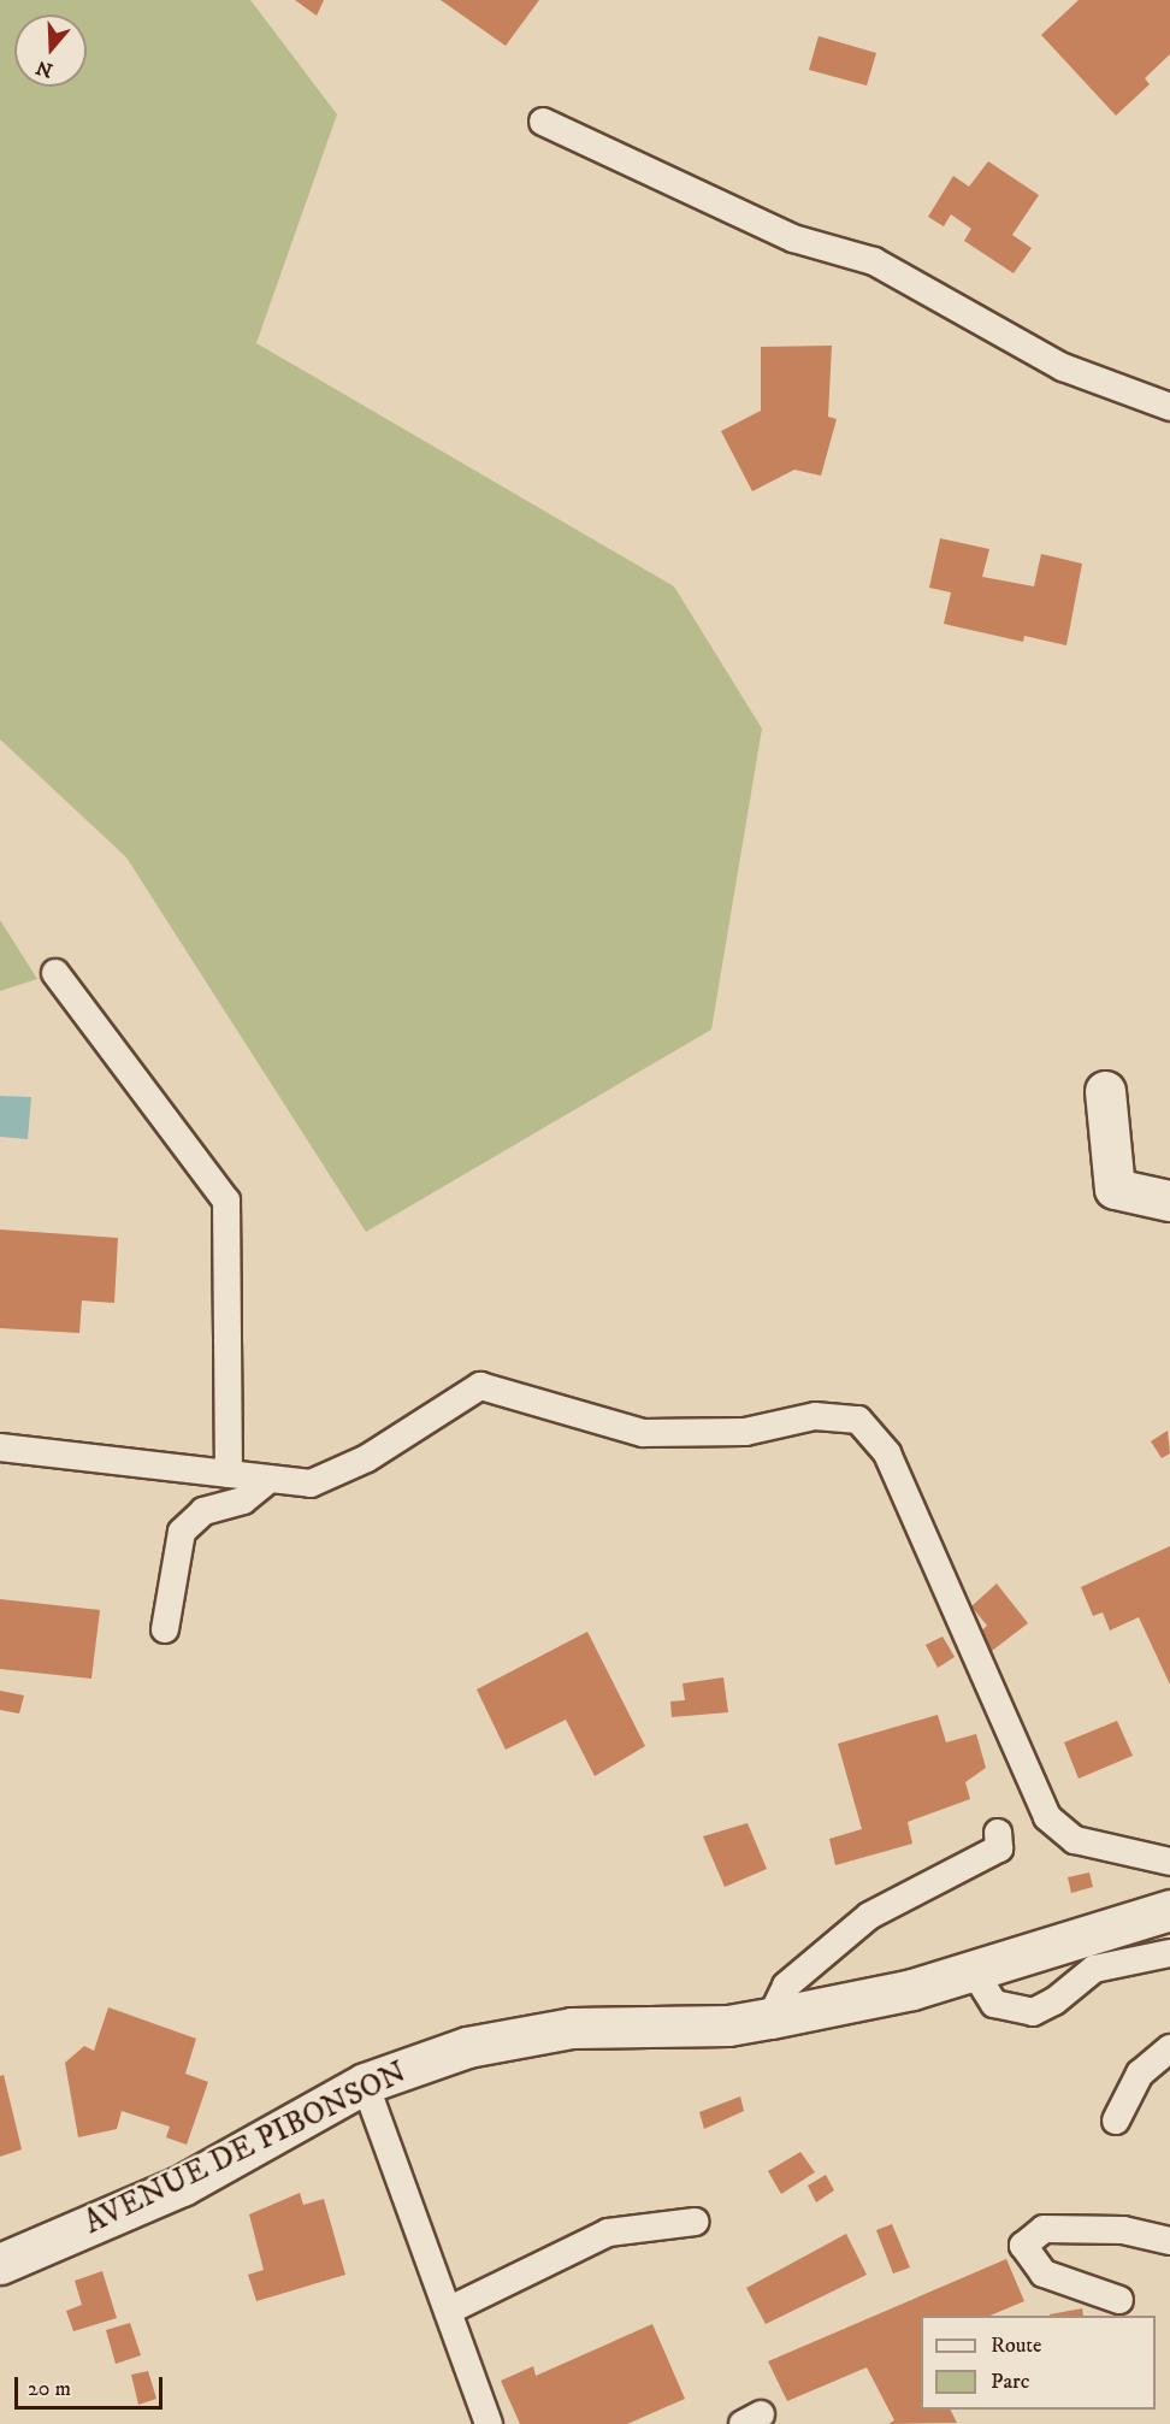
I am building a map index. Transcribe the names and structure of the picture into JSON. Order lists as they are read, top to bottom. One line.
{"streets":{"street":["AVENUE DE PIBONSON"]},"legend":["Route","Parc"],"scale_bar":"20 m","north":"bottom"}
